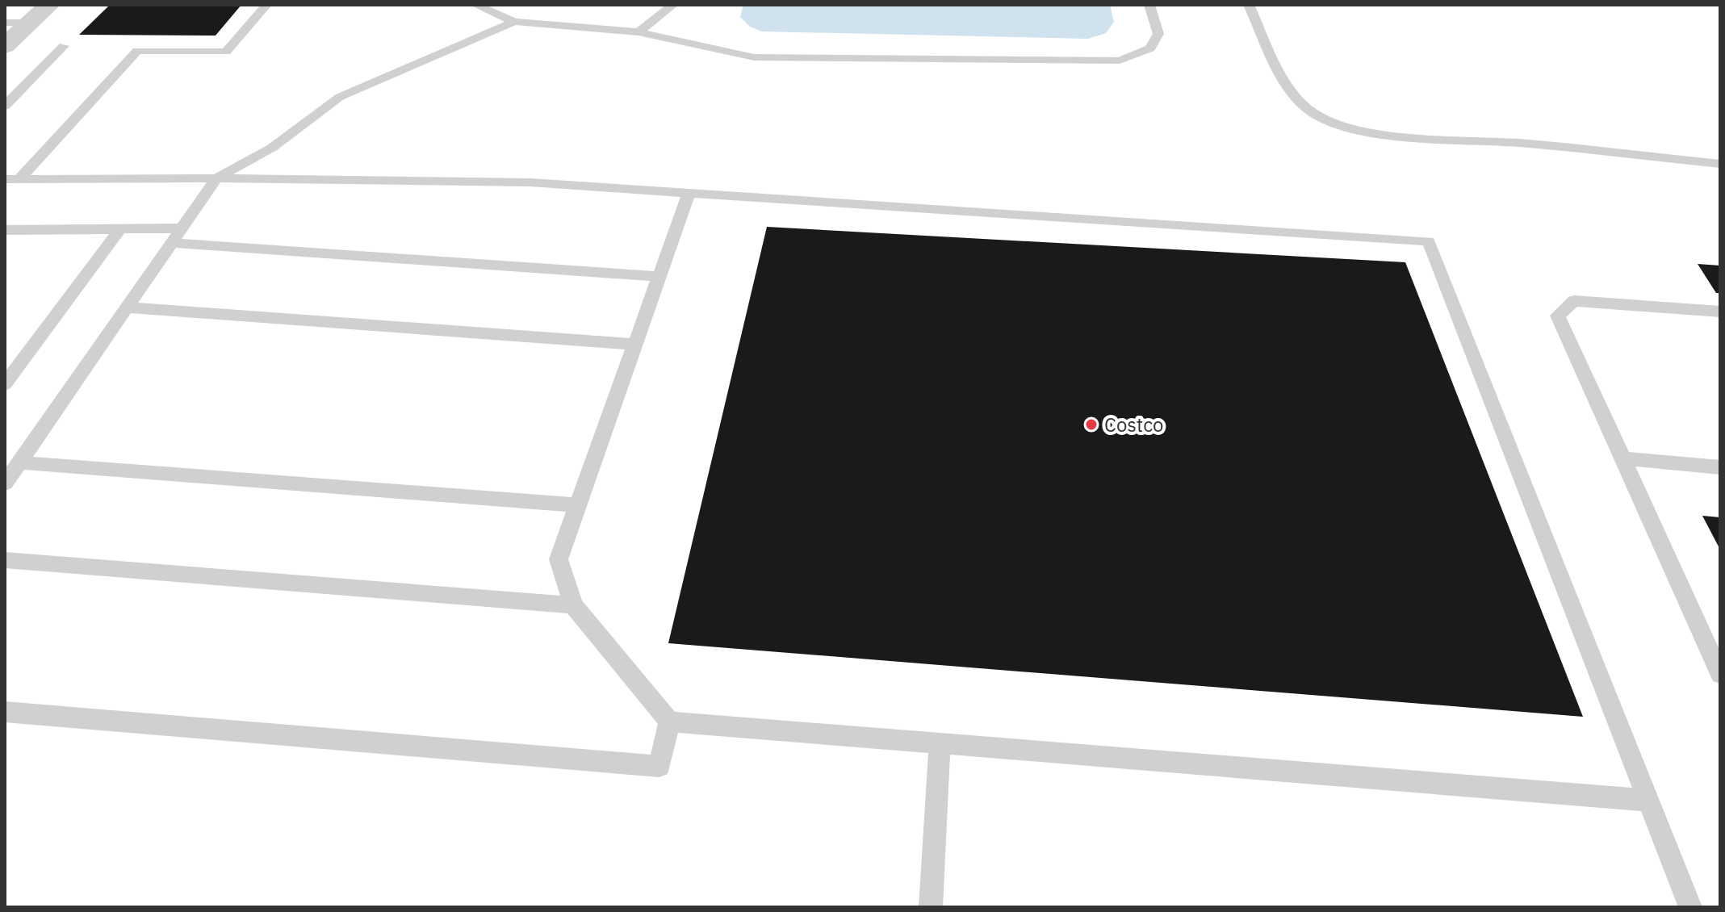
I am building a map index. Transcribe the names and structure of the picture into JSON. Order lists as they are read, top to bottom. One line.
{"places":["Costco"]}
